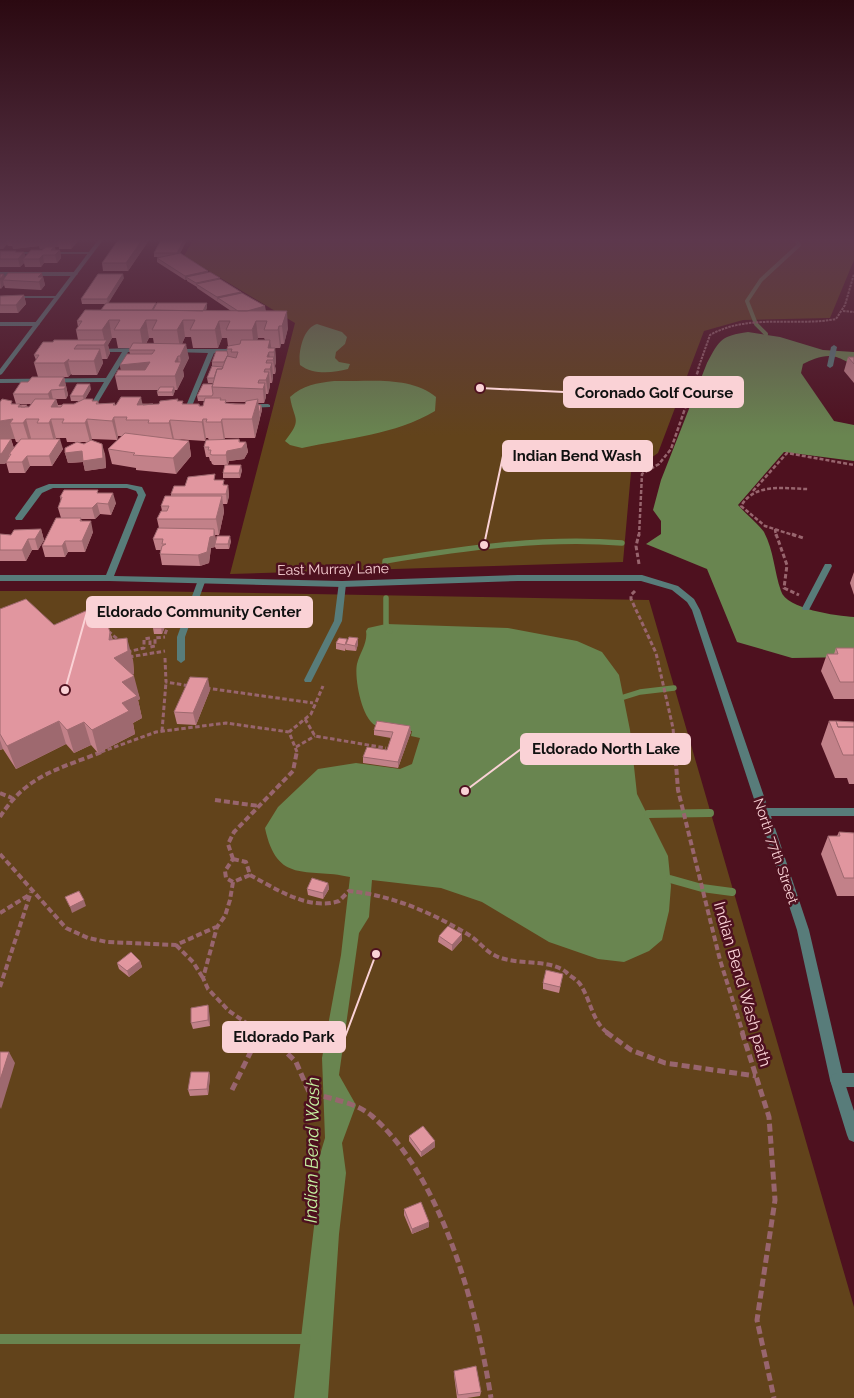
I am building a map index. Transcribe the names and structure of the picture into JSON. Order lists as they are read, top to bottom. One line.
{"streets":{"street":["East Murray Lane","North 77th Street"],"path":["Indian Bend Wash path"]},"crossings":[["East Murray Lane","North 77th Street"]],"water":["Indian Bend Wash"],"places":["Coronado Golf Course","Indian Bend Wash","Eldorado Community Center","Eldorado North Lake","Eldorado Park"]}
